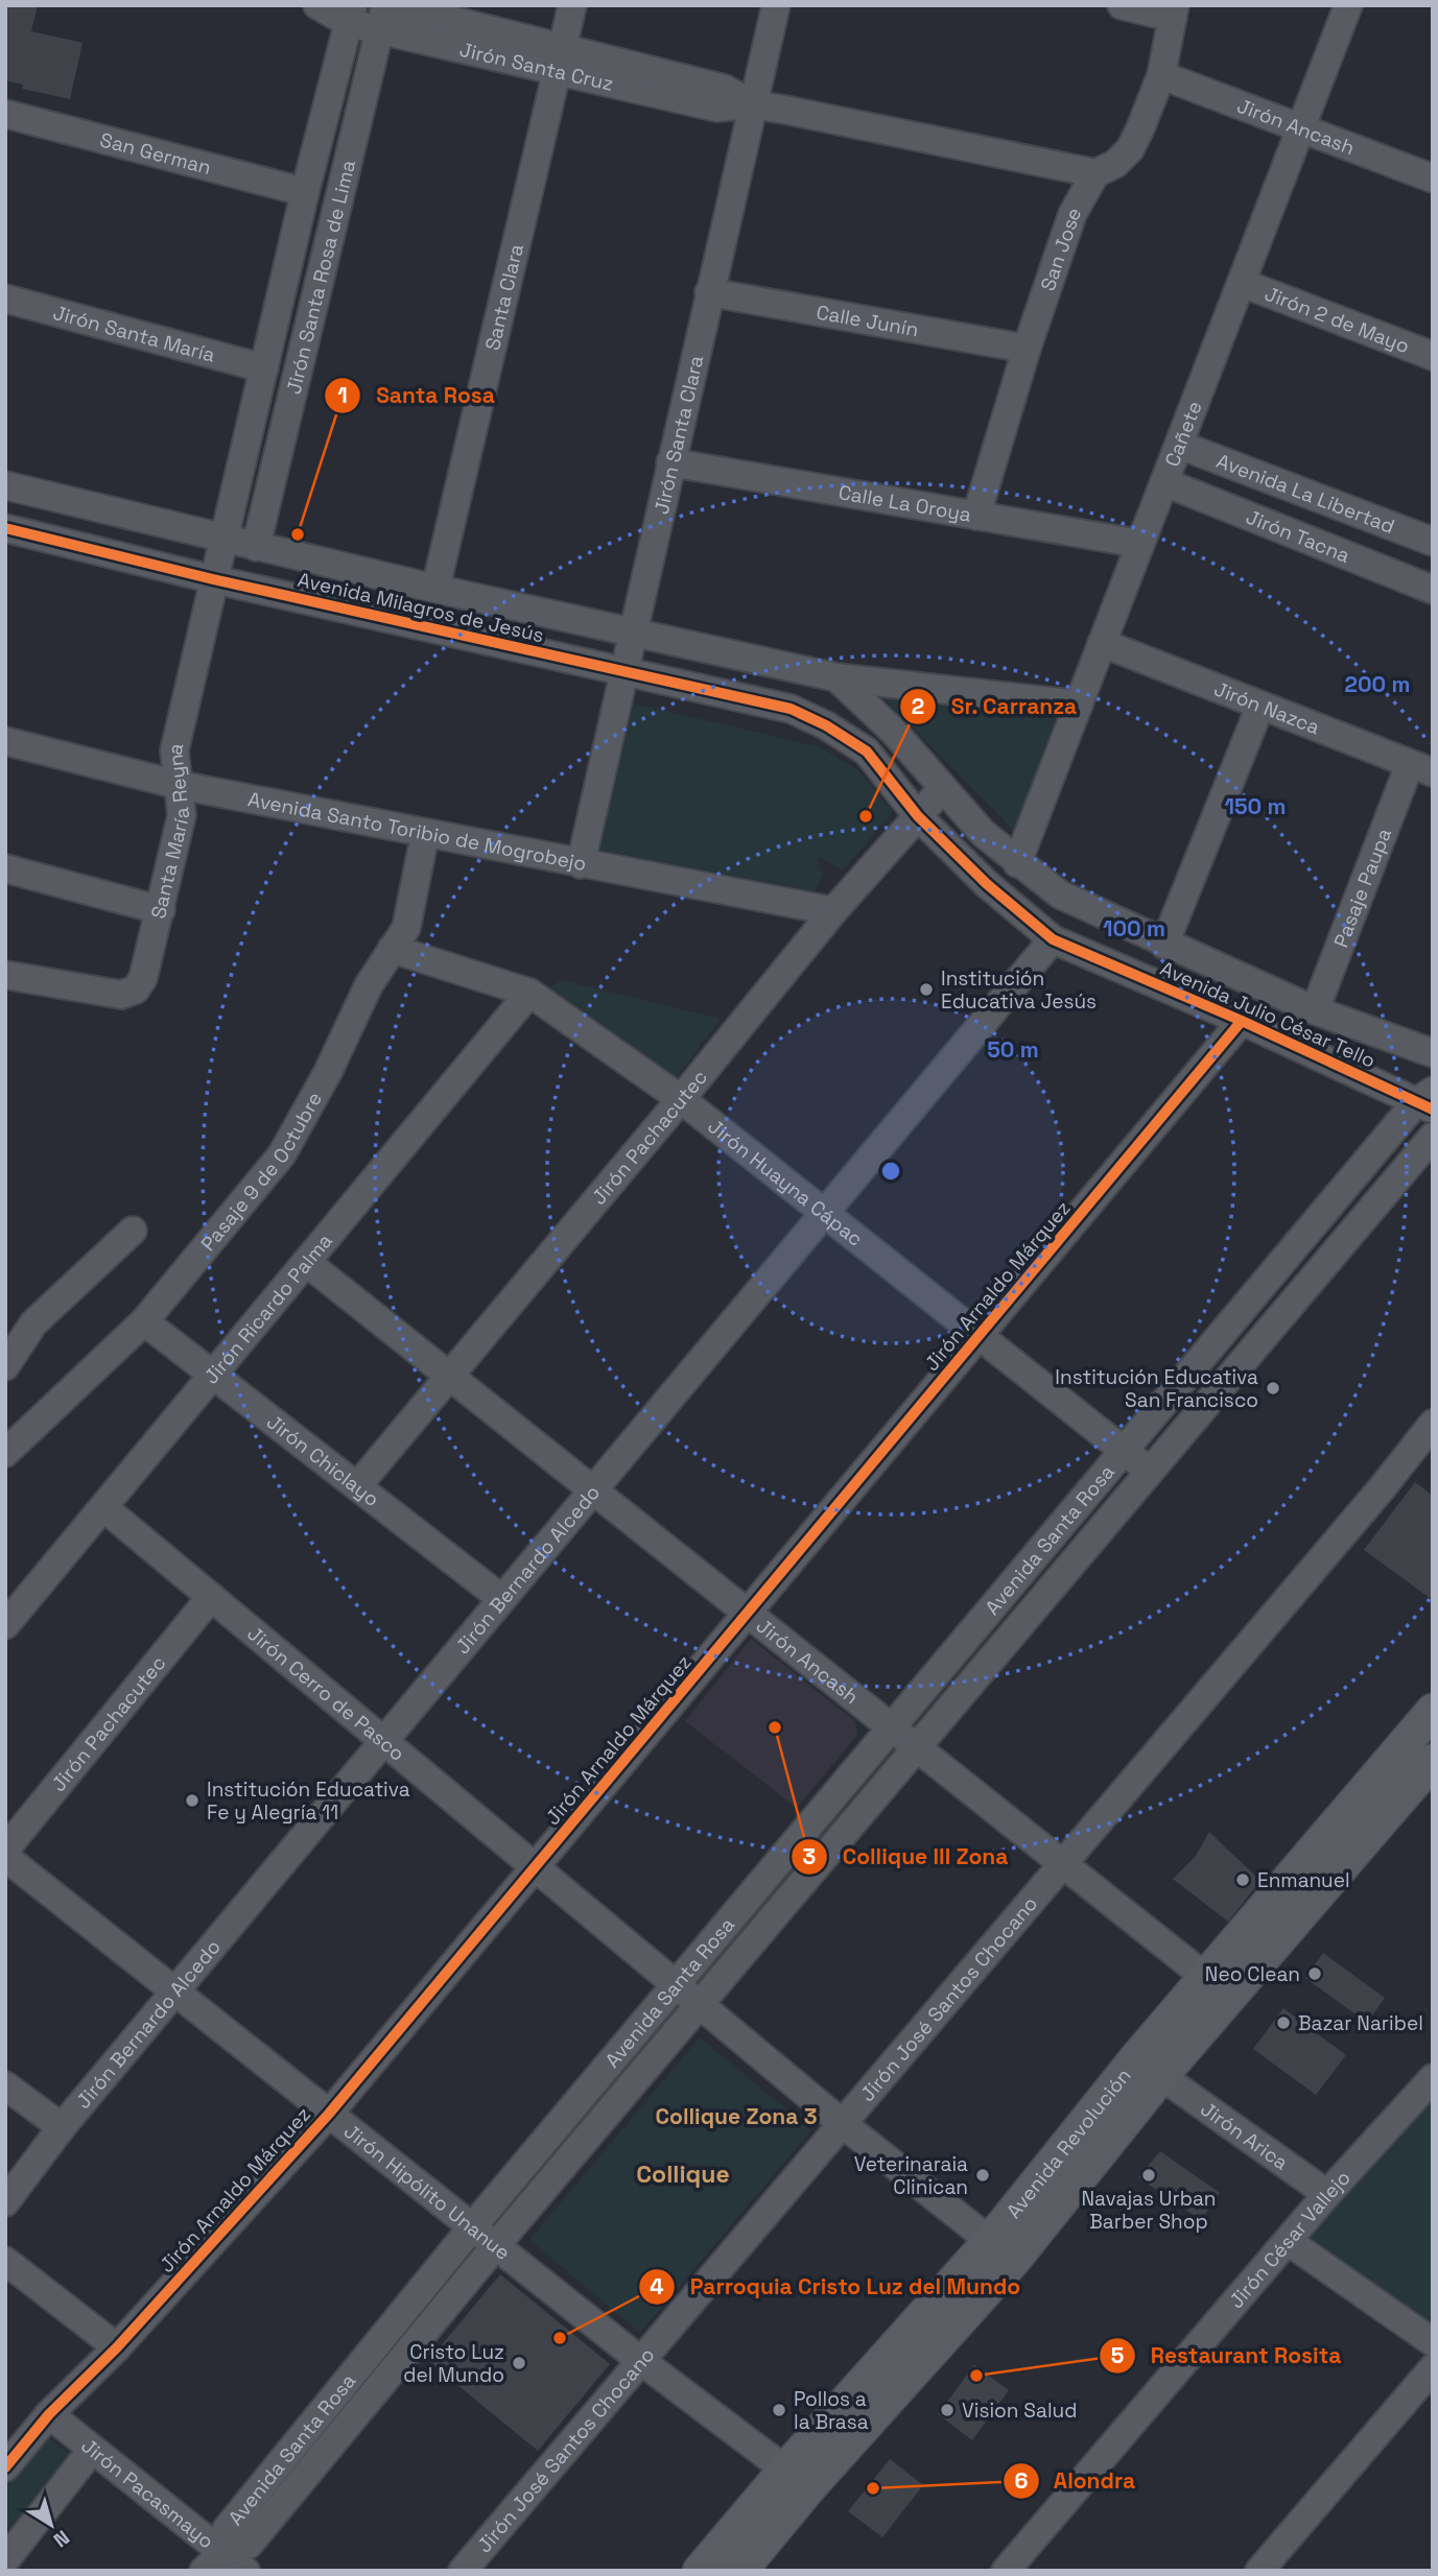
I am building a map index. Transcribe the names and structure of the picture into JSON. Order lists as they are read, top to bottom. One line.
{"streets":{"main road":["Avenida Revolución"],"street":["Jirón Santa Cruz","Jirón Ancash","San German","San Jose","Jirón Santa Rosa de Lima","Santa Clara","Jirón 2 de Mayo","Calle Junín","Jirón Santa María","Jirón Santa Clara","Cañete","Avenida La Libertad","Calle La Oroya","Jirón Tacna","Avenida Milagros de Jesús","Jirón Nazca","Santa María Reyna","Avenida Santo Toribio de Mogrobejo","Pasaje Paupa","Avenida Julio César Tello","Jirón Pachacutec","Pasaje 9 de Octubre","Jirón Huayna Cápac","Jirón Arnaldo Márquez","Jirón Ricardo Palma","Jirón Chiclayo","Avenida Santa Rosa","Jirón Bernardo Alcedo","Jirón Cerro de Pasco","Jirón José Santos Chocano","Jirón Arica","Jirón Hipólito Unanue","Jirón César Vallejo","Jirón Pacasmayo"]},"crossings":[["Jirón Santa Cruz","San Jose"],["Jirón Santa Cruz","Jirón Santa Rosa de Lima"],["Jirón Santa Cruz","Santa Clara"],["Jirón Santa Cruz","Jirón Santa Clara"],["Jirón Ancash","San Jose"],["Jirón Ancash","Cañete"],["Jirón Ancash","Jirón Pachacutec"],["Jirón Ancash","Jirón Arnaldo Márquez"],["Jirón Ancash","Jirón Ricardo Palma"],["Jirón Ancash","Avenida Santa Rosa"],["Jirón Ancash","Jirón Bernardo Alcedo"],["Jirón Ancash","Jirón José Santos Chocano"],["Jirón Ancash","Avenida Revolución"],["San German","Jirón Santa Rosa de Lima"],["San Jose","Calle Junín"],["San Jose","Calle La Oroya"],["Jirón Santa Rosa de Lima","Jirón Santa María"],["Jirón Santa Rosa de Lima","Avenida Milagros de Jesús"],["Jirón Santa Rosa de Lima","Santa María Reyna"],["Santa Clara","Avenida Milagros de Jesús"],["Jirón 2 de Mayo","Cañete"],["Calle Junín","Jirón Santa Clara"],["Jirón Santa Clara","Calle La Oroya"],["Jirón Santa Clara","Avenida Milagros de Jesús"],["Jirón Santa Clara","Avenida Santo Toribio de Mogrobejo"],["Cañete","Avenida La Libertad"],["Cañete","Calle La Oroya"],["Cañete","Jirón Tacna"],["Cañete","Jirón Nazca"],["Cañete","Avenida Julio César Tello"],["Avenida Milagros de Jesús","Santa María Reyna"],["Avenida Milagros de Jesús","Avenida Julio César Tello"],["Jirón Nazca","Pasaje Paupa"],["Santa María Reyna","Avenida Santo Toribio de Mogrobejo"],["Avenida Santo Toribio de Mogrobejo","Jirón Pachacutec"],["Avenida Santo Toribio de Mogrobejo","Pasaje 9 de Octubre"],["Pasaje Paupa","Avenida Julio César Tello"],["Avenida Julio César Tello","Jirón Pachacutec"],["Avenida Julio César Tello","Jirón Arnaldo Márquez"],["Avenida Julio César Tello","Avenida Santa Rosa"],["Avenida Julio César Tello","Jirón Bernardo Alcedo"],["Jirón Pachacutec","Jirón Huayna Cápac"],["Jirón Pachacutec","Jirón Chiclayo"],["Jirón Pachacutec","Jirón Cerro de Pasco"],["Pasaje 9 de Octubre","Jirón Huayna Cápac"],["Pasaje 9 de Octubre","Jirón Chiclayo"],["Jirón Huayna Cápac","Jirón Arnaldo Márquez"],["Jirón Huayna Cápac","Jirón Ricardo Palma"],["Jirón Huayna Cápac","Avenida Santa Rosa"],["Jirón Huayna Cápac","Jirón Bernardo Alcedo"],["Jirón Arnaldo Márquez","Jirón Cerro de Pasco"],["Jirón Arnaldo Márquez","Jirón Hipólito Unanue"],["Jirón Arnaldo Márquez","Jirón Pacasmayo"],["Jirón Ricardo Palma","Jirón Chiclayo"],["Jirón Ricardo Palma","Jirón Cerro de Pasco"],["Jirón Chiclayo","Jirón Bernardo Alcedo"],["Avenida Santa Rosa","Jirón Cerro de Pasco"],["Avenida Santa Rosa","Jirón Hipólito Unanue"],["Avenida Santa Rosa","Jirón Pacasmayo"],["Jirón Bernardo Alcedo","Jirón Cerro de Pasco"],["Jirón Bernardo Alcedo","Jirón Hipólito Unanue"],["Jirón Cerro de Pasco","Jirón José Santos Chocano"],["Jirón Cerro de Pasco","Avenida Revolución"],["Jirón José Santos Chocano","Jirón Hipólito Unanue"],["Jirón Arica","Avenida Revolución"],["Jirón Arica","Jirón César Vallejo"],["Avenida Revolución","Jirón Hipólito Unanue"]],"districts":["Collique Zona 3","Collique"],"places":["Santa Rosa","Sr. Carranza","Institución Educativa Jesús","Institución Educativa San Francisco","Collique III Zona","Institución Educativa Fe y Alegría 11","Enmanuel","Neo Clean","Bazar Naribel","Veterinaraia Clinican","Navajas Urban Barber Shop","Parroquia Cristo Luz del Mundo","Cristo Luz del Mundo","Restaurant Rosita","Pollos a la Brasa","Vision Salud","Alondra"],"north":"bottom right","rings":["200 m","150 m","100 m","50 m"]}
